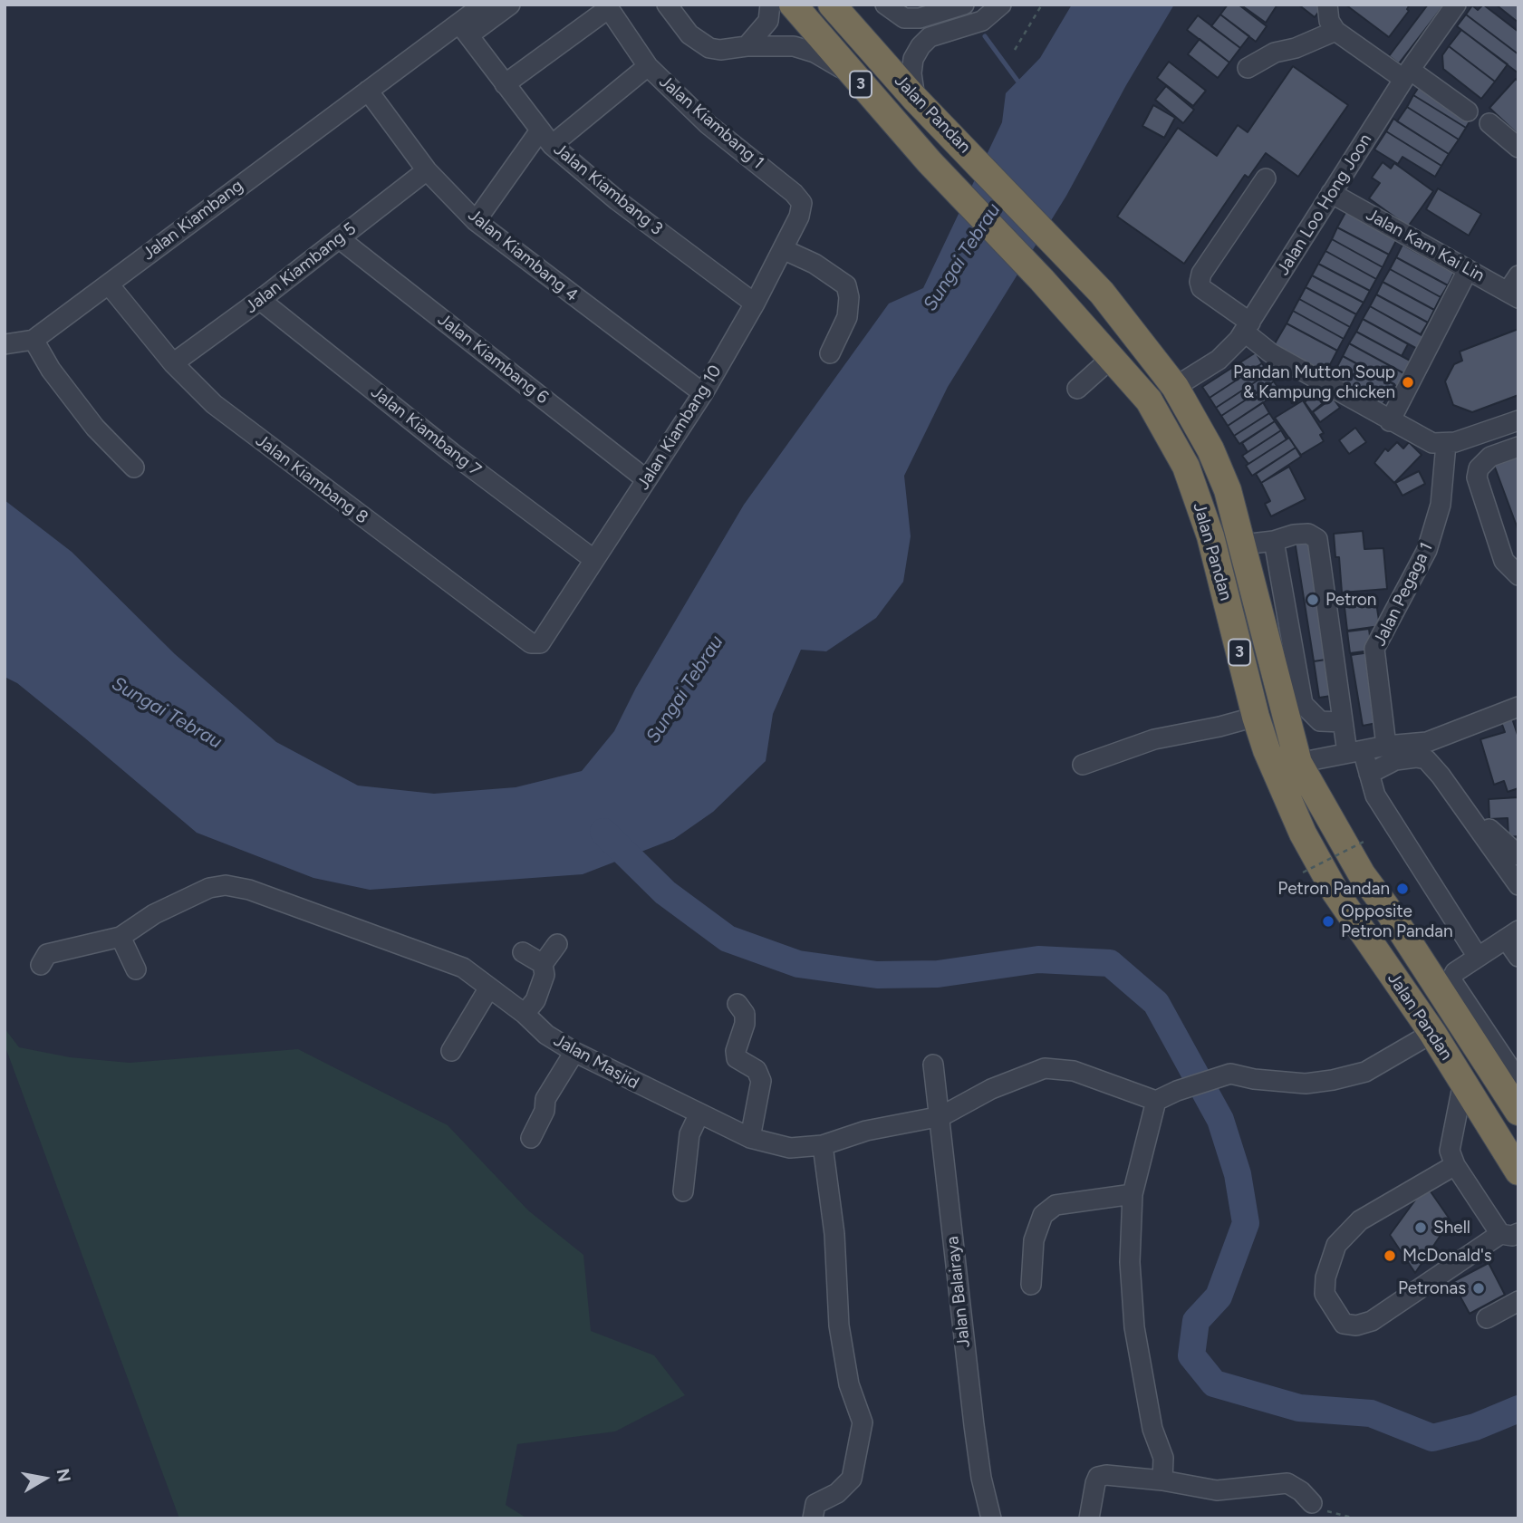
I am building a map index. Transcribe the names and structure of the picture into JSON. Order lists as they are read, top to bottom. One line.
{"streets":{"highway":["3","Jalan Pandan"],"street":["Jalan Kiambang 1","Jalan Kiambang 3","Jalan Loo Hong Joon","Jalan Kiambang","Jalan Kam Kai Lin","Jalan Kiambang 4","Jalan Kiambang 5","Jalan Kiambang 6","Jalan Kiambang 10","Jalan Kiambang 7","Jalan Kiambang 8","Jalan Pegaga 1","Jalan Masjid","Jalan Balairaya"]},"crossings":[["Jalan Pandan","Jalan Loo Hong Joon"],["Jalan Kiambang 1","Jalan Kiambang 10"],["Jalan Kiambang 3","Jalan Kiambang"],["Jalan Kiambang 3","Jalan Kiambang 10"],["Jalan Loo Hong Joon","Jalan Kam Kai Lin"],["Jalan Kiambang","Jalan Kiambang 4"],["Jalan Kiambang","Jalan Kiambang 8"],["Jalan Kiambang 4","Jalan Kiambang 5"],["Jalan Kiambang 4","Jalan Kiambang 10"],["Jalan Kiambang 5","Jalan Kiambang 6"],["Jalan Kiambang 5","Jalan Kiambang 7"],["Jalan Kiambang 5","Jalan Kiambang 8"],["Jalan Kiambang 6","Jalan Kiambang 10"],["Jalan Kiambang 10","Jalan Kiambang 7"],["Jalan Kiambang 10","Jalan Kiambang 8"],["Jalan Masjid","Jalan Balairaya"]],"water":["Sungai Tebrau"],"places":["Pandan Mutton Soup & Kampung chicken","Petron","Petron Pandan","Opposite Petron Pandan","Shell","McDonald's","Petronas"],"north":"right"}
